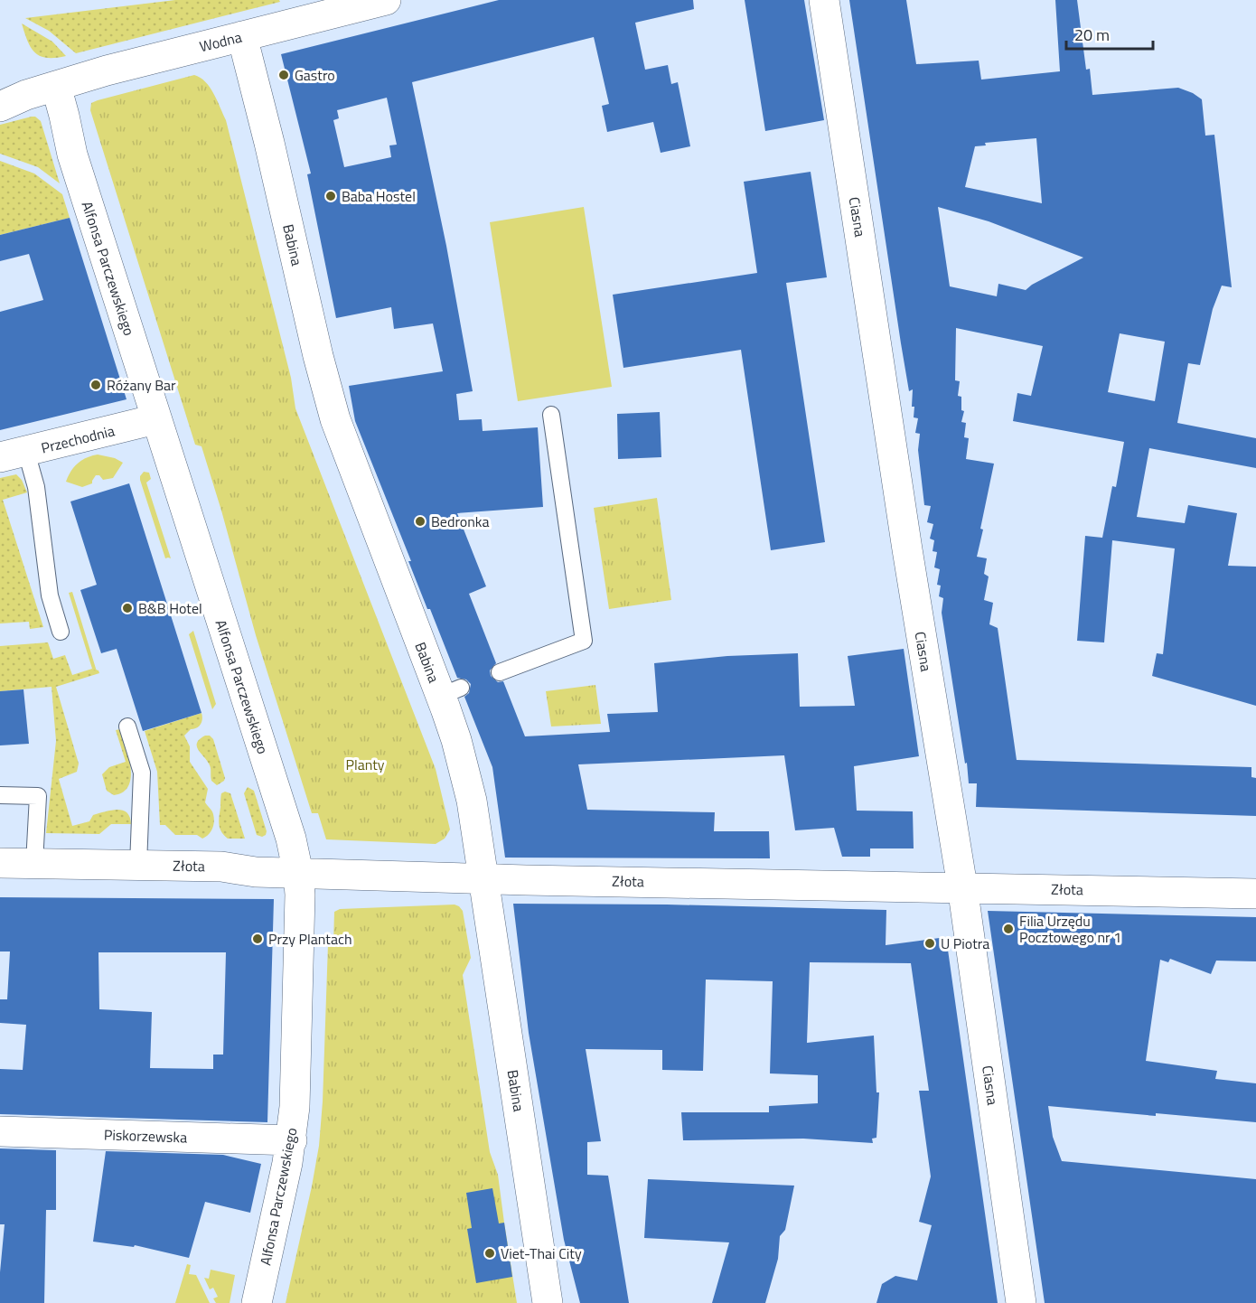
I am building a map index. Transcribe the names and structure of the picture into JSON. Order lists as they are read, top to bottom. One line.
{"streets":{"street":["Wodna","Ciasna","Babina","Alfonsa Parczewskiego","Przechodnia","Złota","Piskorzewska"]},"crossings":[["Wodna","Babina"],["Wodna","Alfonsa Parczewskiego"],["Ciasna","Złota"],["Babina","Złota"],["Alfonsa Parczewskiego","Przechodnia"],["Alfonsa Parczewskiego","Złota"],["Alfonsa Parczewskiego","Piskorzewska"]],"parks":["Planty"],"places":["Gastro","Baba Hostel","Różany Bar","Bedronka","B&B Hotel","Filia Urzędu Pocztowego nr 1","Przy Plantach","U Piotra","Viet-Thai City"],"scale_bar":"20 m"}
